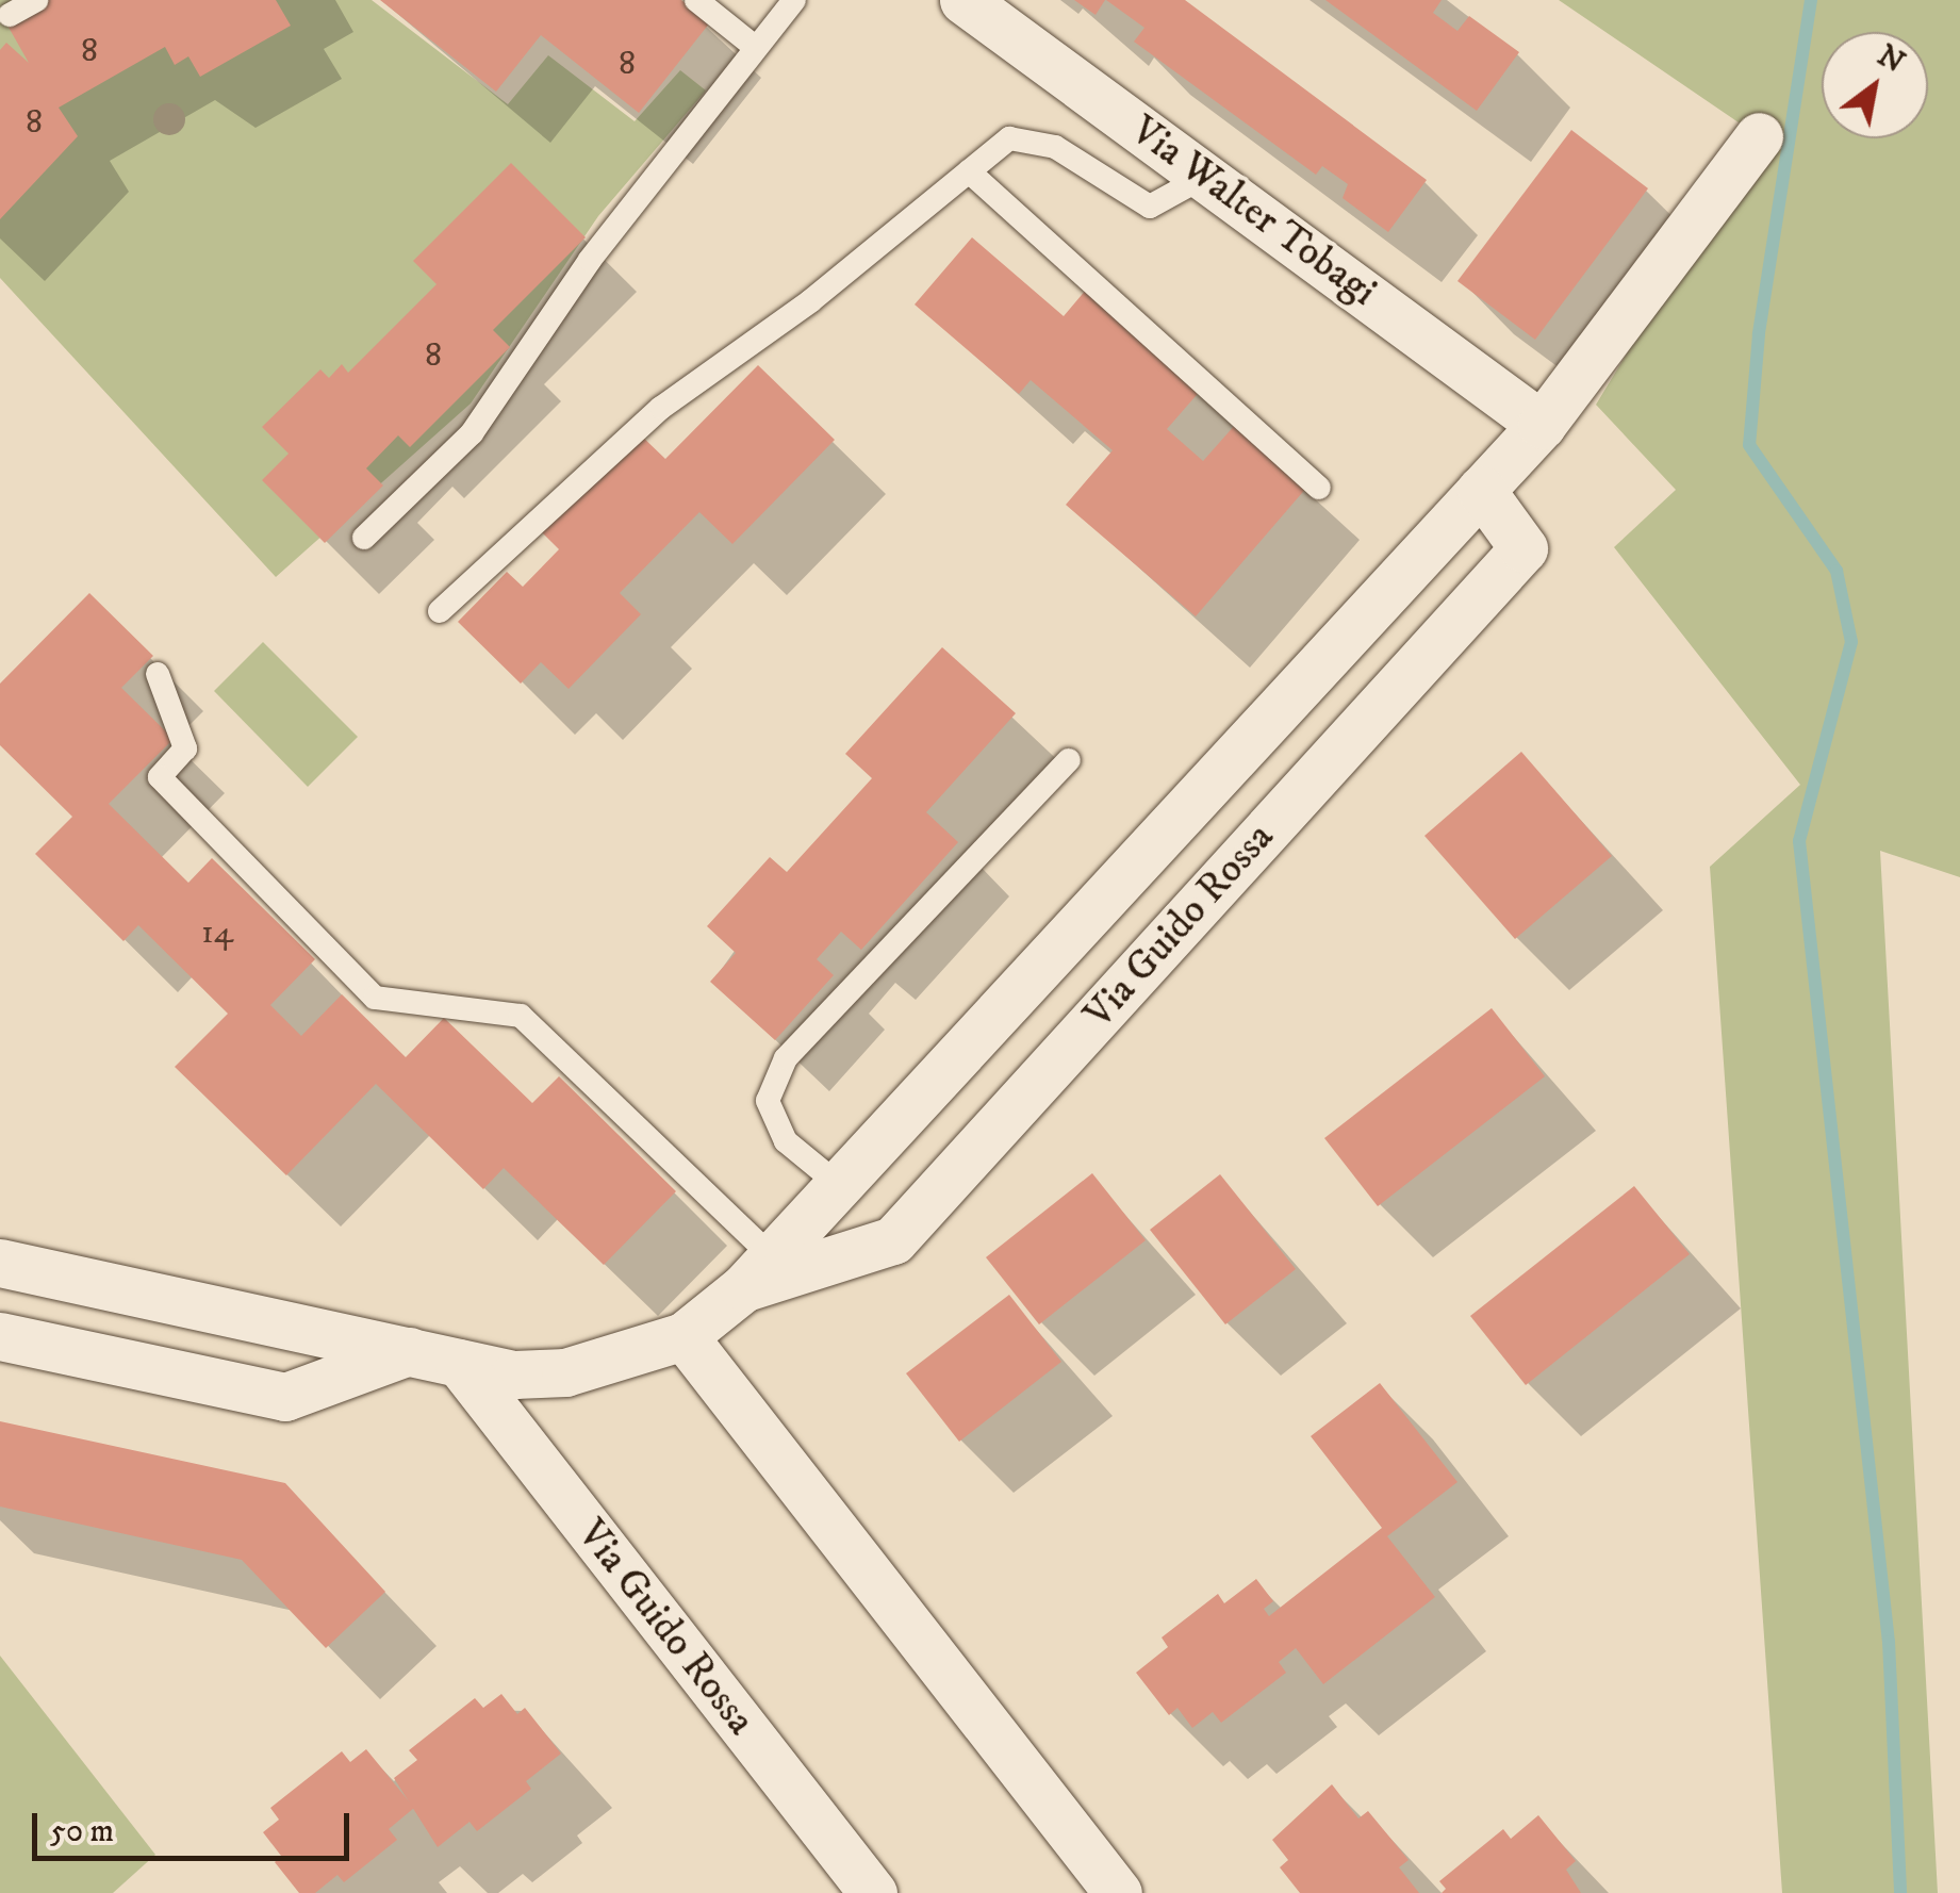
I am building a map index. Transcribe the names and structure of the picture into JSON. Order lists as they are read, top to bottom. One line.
{"streets":{"street":["Via Walter Tobagi","Via Guido Rossa"]},"crossings":[["Via Walter Tobagi","Via Guido Rossa"]],"house_numbers":["8","8","8","8","14"],"scale_bar":"50 m","north":"top right"}
